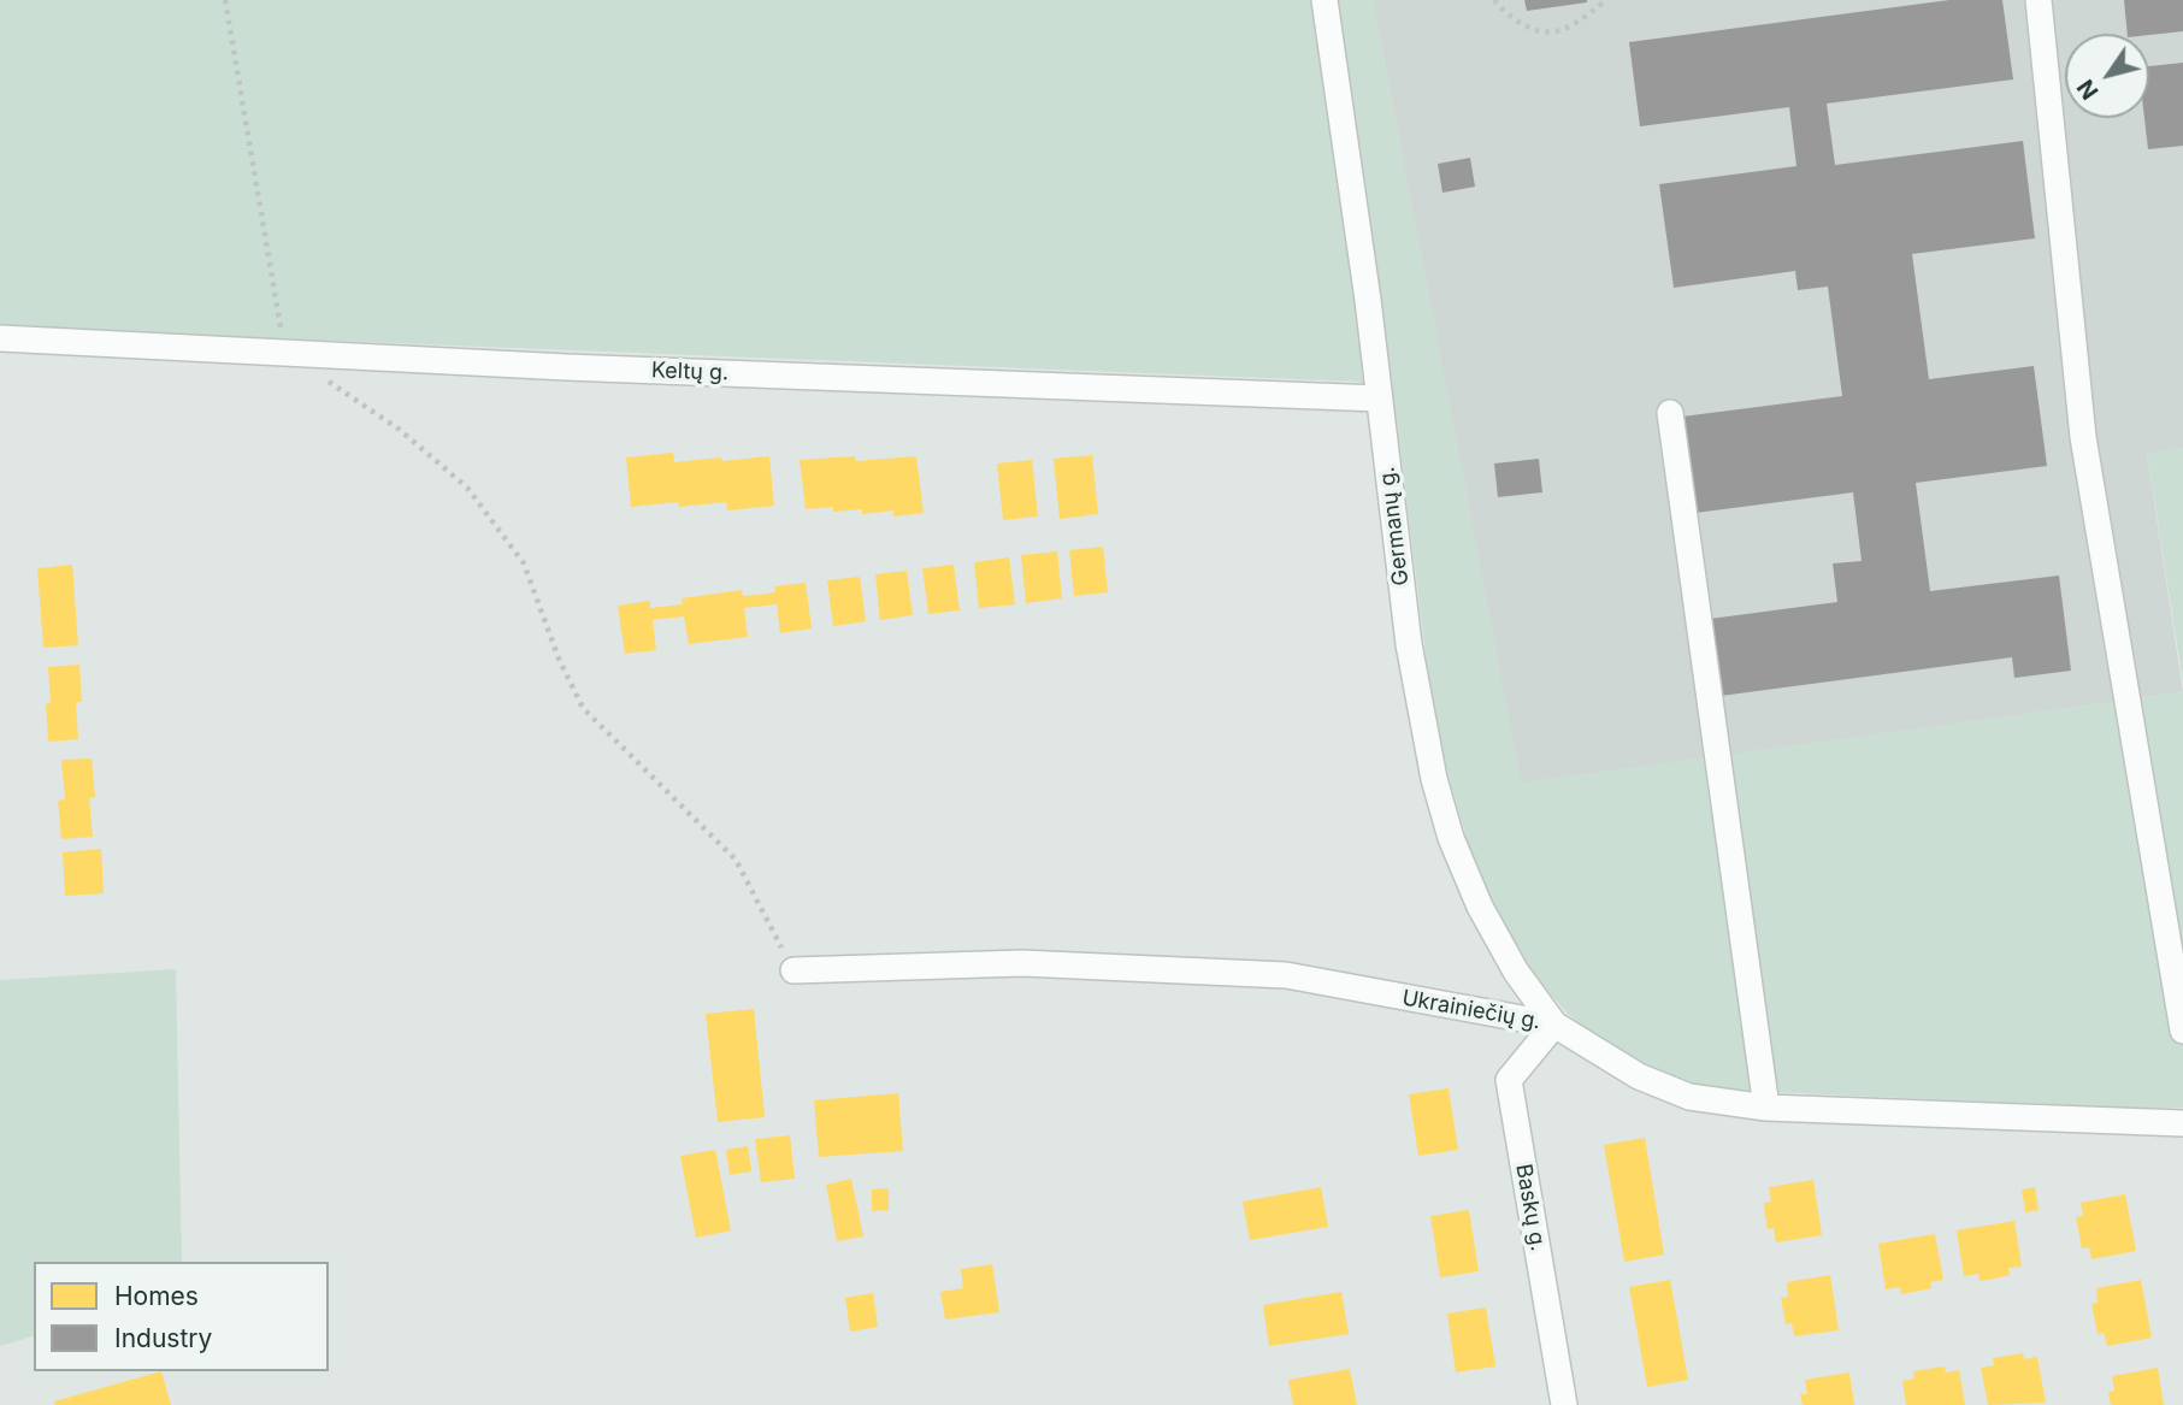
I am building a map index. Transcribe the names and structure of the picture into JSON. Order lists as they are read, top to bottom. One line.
{"streets":{"street":["Keltų g.","Germanų g.","Ukrainiečių g.","Baskų g."]},"crossings":[["Keltų g.","Germanų g."],["Germanų g.","Ukrainiečių g."],["Germanų g.","Baskų g."],["Ukrainiečių g.","Baskų g."]],"legend":["Homes","Industry"],"north":"bottom left"}
